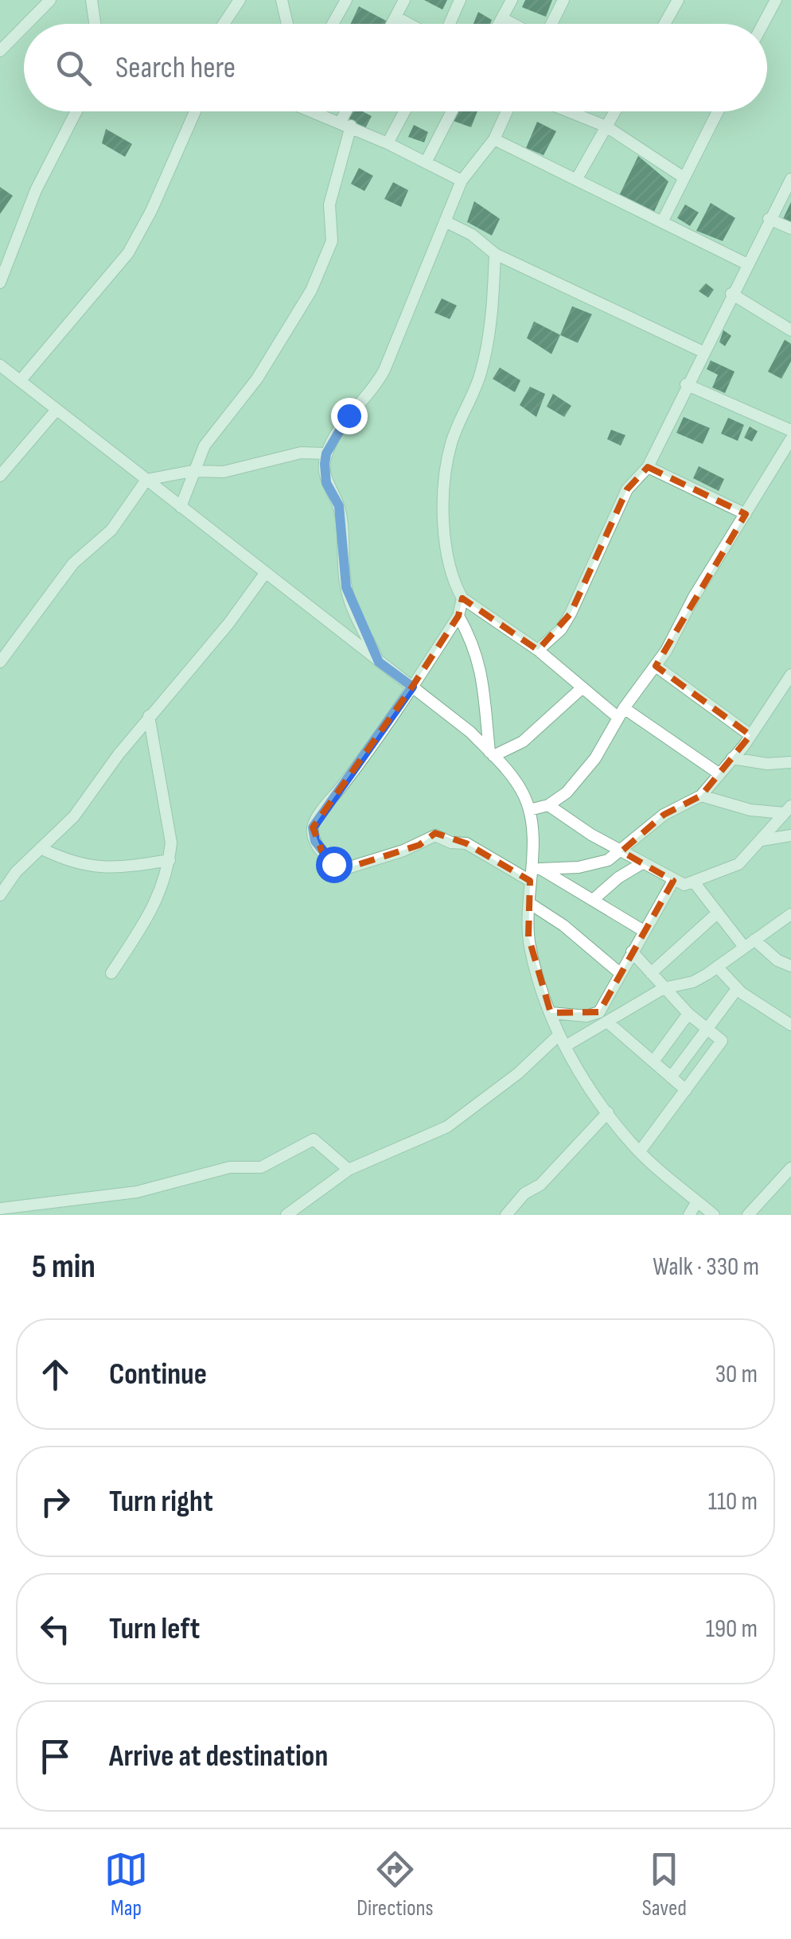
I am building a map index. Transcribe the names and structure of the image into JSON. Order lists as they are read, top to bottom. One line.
{"page":{"search":"Search here","heading":["5 min","Walk · 330 m"],"list":[["Continue","30 m"],["Turn right","110 m"],["Turn left","190 m"],"Arrive at destination"],"nav":["Map","Directions","Saved"]}}
